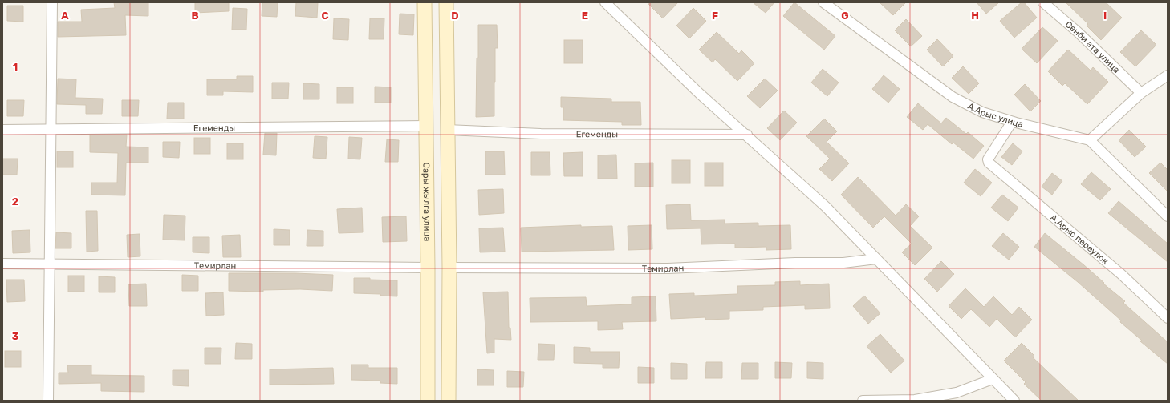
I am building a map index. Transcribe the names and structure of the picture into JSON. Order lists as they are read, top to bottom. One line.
{"streets":{"street":["Сенби ата улица","А.Арыс улица","Егеменды","Сары жылга улица","А.Арыс переулок","Темирлан"]},"crossings":[["А.Арыс улица","А.Арыс переулок"],["Егеменды","Сары жылга улица"],["Сары жылга улица","Темирлан"]],"grid":{"columns":["A","B","C","D","E","F","G","H","I"],"rows":["1","2","3"]}}
